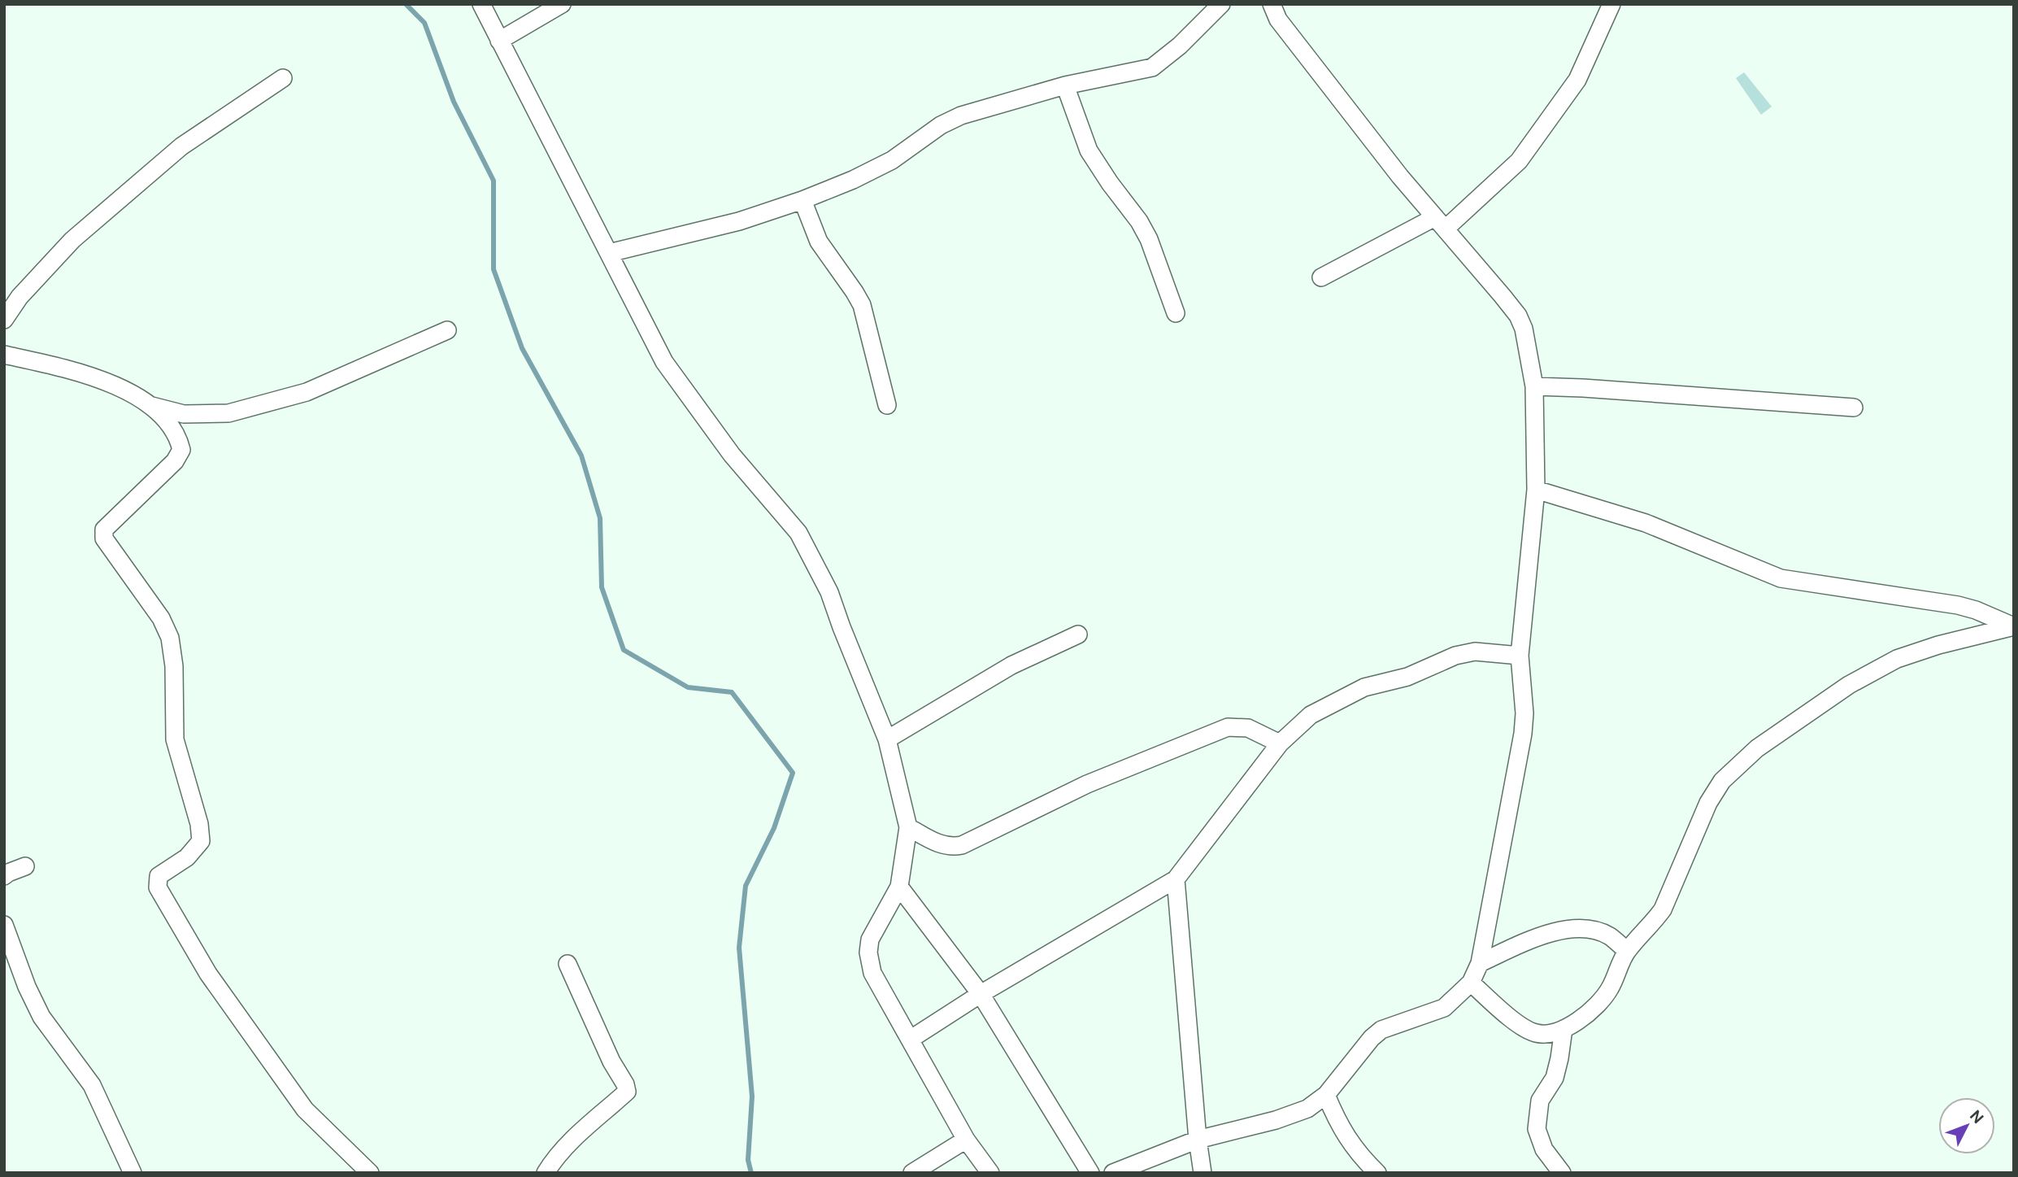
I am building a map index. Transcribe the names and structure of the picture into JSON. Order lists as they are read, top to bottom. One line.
{"north":"top right"}
